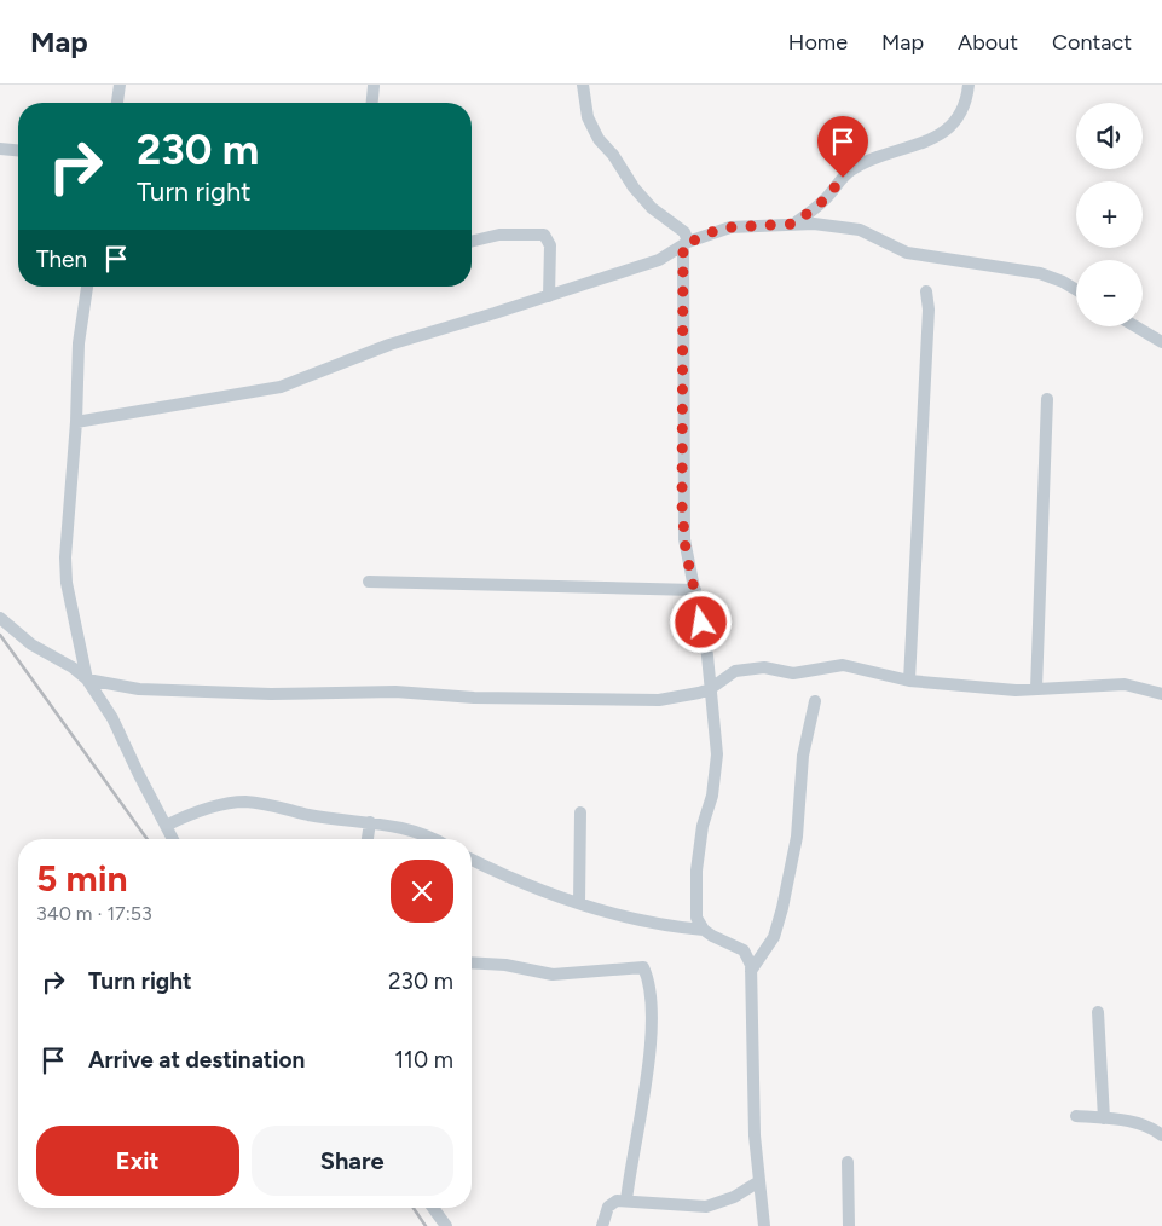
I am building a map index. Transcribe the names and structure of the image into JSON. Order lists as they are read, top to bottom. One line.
{"page":{"header":"Map","nav":["Home","Map","About","Contact"],"map_buttons":["+","−"],"turn":["230 m","Turn right"],"then":"Then","heading":["5 min","340 m · 17:53"],"list":[{"name":"Turn right","value":"230 m"},{"name":"Arrive at destination","value":"110 m"}],"buttons":["Exit","Share"]}}
